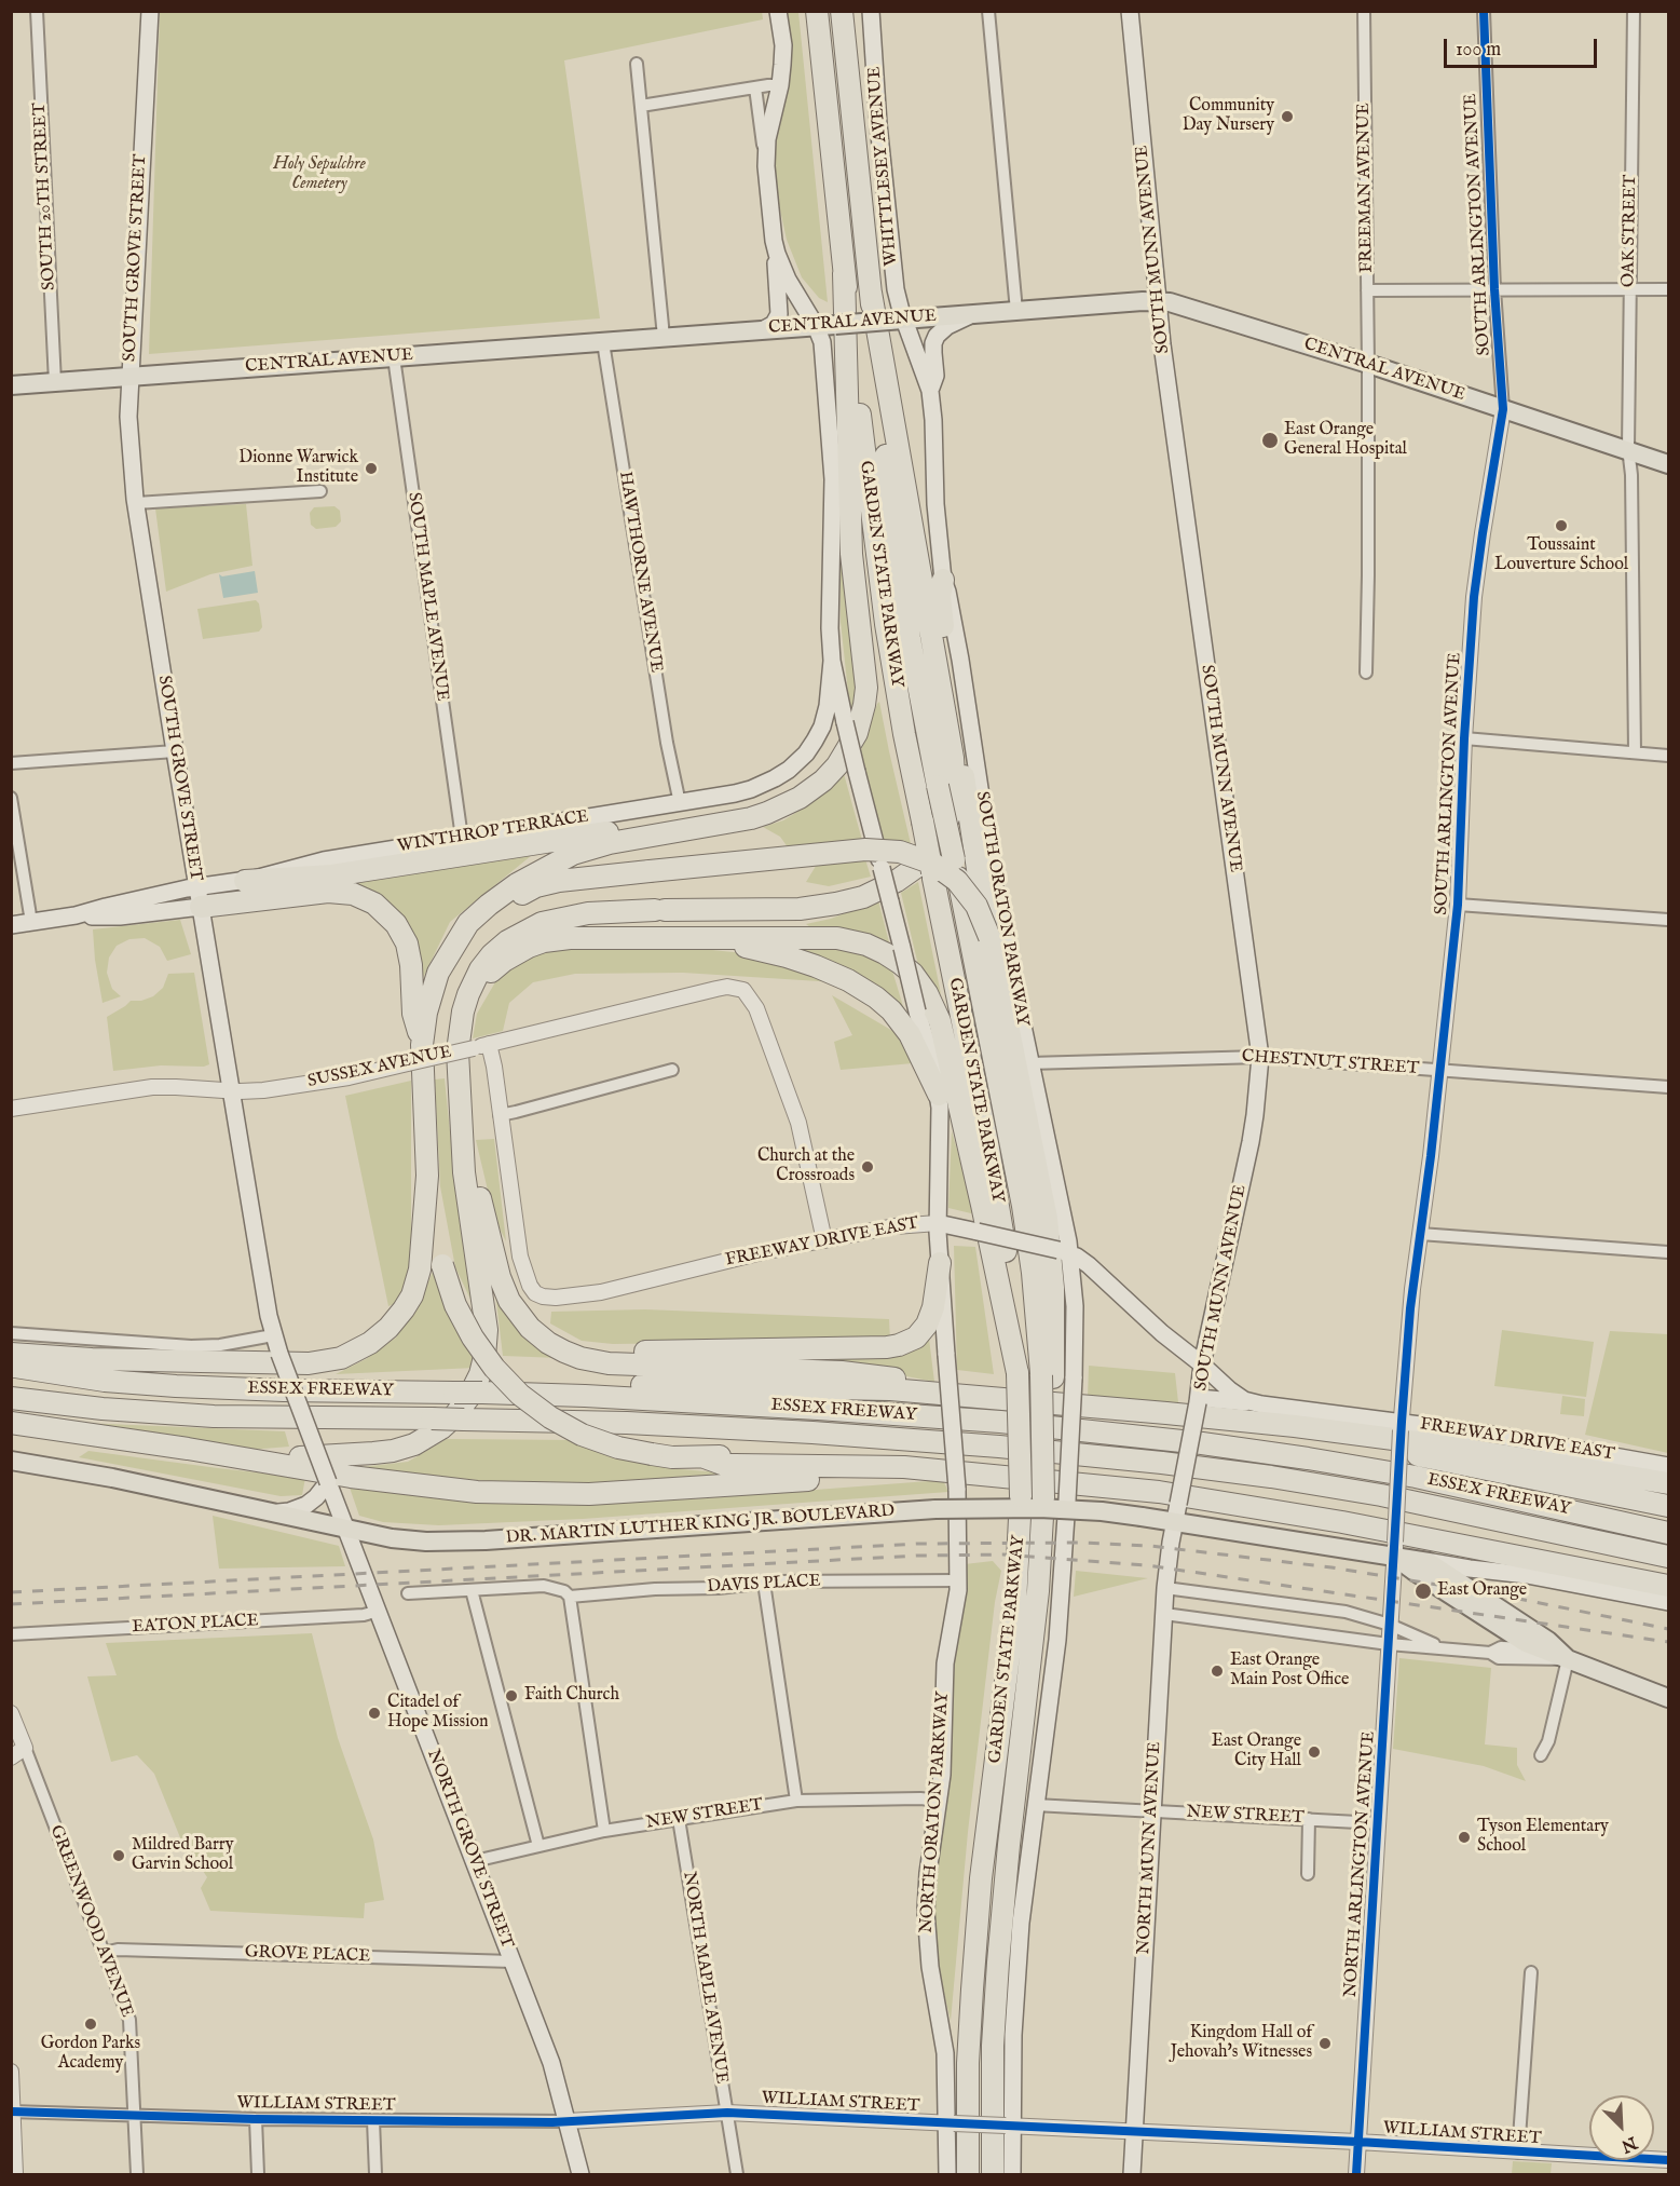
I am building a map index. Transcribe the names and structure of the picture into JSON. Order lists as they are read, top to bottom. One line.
{"streets":{"highway":["GARDEN STATE PARKWAY","ESSEX FREEWAY"],"main road":["WHITTLESEY AVENUE","SOUTH MUNN AVENUE","SOUTH GROVE STREET","CENTRAL AVENUE","WINTHROP TERRACE","SOUTH ORATON PARKWAY","FREEWAY DRIVE EAST","DR. MARTIN LUTHER KING JR. BOULEVARD","NORTH ORATON PARKWAY","NORTH MUNN AVENUE","NORTH GROVE STREET"],"street":["FREEMAN AVENUE","SOUTH 20TH STREET","SOUTH ARLINGTON AVENUE","OAK STREET","HAWTHORNE AVENUE","SOUTH MAPLE AVENUE","CHESTNUT STREET","SUSSEX AVENUE","DAVIS PLACE","EATON PLACE","NEW STREET","NORTH ARLINGTON AVENUE","GREENWOOD AVENUE","GROVE PLACE","NORTH MAPLE AVENUE","WILLIAM STREET"]},"crossings":[["WHITTLESEY AVENUE","CENTRAL AVENUE"],["WHITTLESEY AVENUE","SOUTH ORATON PARKWAY"],["FREEMAN AVENUE","CENTRAL AVENUE"],["SOUTH 20TH STREET","CENTRAL AVENUE"],["SOUTH ARLINGTON AVENUE","CENTRAL AVENUE"],["SOUTH ARLINGTON AVENUE","CHESTNUT STREET"],["SOUTH ARLINGTON AVENUE","FREEWAY DRIVE EAST"],["SOUTH ARLINGTON AVENUE","DR. MARTIN LUTHER KING JR. BOULEVARD"],["SOUTH ARLINGTON AVENUE","NORTH ARLINGTON AVENUE"],["OAK STREET","CENTRAL AVENUE"],["SOUTH MUNN AVENUE","CENTRAL AVENUE"],["SOUTH MUNN AVENUE","CHESTNUT STREET"],["SOUTH MUNN AVENUE","FREEWAY DRIVE EAST"],["SOUTH MUNN AVENUE","DR. MARTIN LUTHER KING JR. BOULEVARD"],["SOUTH MUNN AVENUE","NORTH MUNN AVENUE"],["SOUTH GROVE STREET","CENTRAL AVENUE"],["SOUTH GROVE STREET","WINTHROP TERRACE"],["SOUTH GROVE STREET","SUSSEX AVENUE"],["SOUTH GROVE STREET","DR. MARTIN LUTHER KING JR. BOULEVARD"],["SOUTH GROVE STREET","NORTH GROVE STREET"],["CENTRAL AVENUE","HAWTHORNE AVENUE"],["CENTRAL AVENUE","SOUTH MAPLE AVENUE"],["CENTRAL AVENUE","SOUTH ORATON PARKWAY"],["HAWTHORNE AVENUE","WINTHROP TERRACE"],["GARDEN STATE PARKWAY","SOUTH ORATON PARKWAY"],["SOUTH MAPLE AVENUE","WINTHROP TERRACE"],["SOUTH ORATON PARKWAY","CHESTNUT STREET"],["SOUTH ORATON PARKWAY","FREEWAY DRIVE EAST"],["SOUTH ORATON PARKWAY","NEW STREET"],["SUSSEX AVENUE","FREEWAY DRIVE EAST"],["DR. MARTIN LUTHER KING JR. BOULEVARD","NORTH MUNN AVENUE"],["DR. MARTIN LUTHER KING JR. BOULEVARD","NORTH GROVE STREET"],["DR. MARTIN LUTHER KING JR. BOULEVARD","NORTH ARLINGTON AVENUE"],["DAVIS PLACE","NORTH ORATON PARKWAY"],["EATON PLACE","NORTH GROVE STREET"],["NORTH ORATON PARKWAY","NEW STREET"],["NORTH ORATON PARKWAY","WILLIAM STREET"],["NEW STREET","NORTH MUNN AVENUE"],["NEW STREET","NORTH GROVE STREET"],["NEW STREET","NORTH ARLINGTON AVENUE"],["NEW STREET","NORTH MAPLE AVENUE"],["NORTH MUNN AVENUE","WILLIAM STREET"],["NORTH GROVE STREET","GROVE PLACE"],["NORTH GROVE STREET","WILLIAM STREET"],["NORTH ARLINGTON AVENUE","WILLIAM STREET"],["GREENWOOD AVENUE","GROVE PLACE"],["GREENWOOD AVENUE","WILLIAM STREET"],["NORTH MAPLE AVENUE","WILLIAM STREET"]],"parks":["Holy Sepulchre Cemetery"],"places":["Community Day Nursery","East Orange General Hospital","Dionne Warwick Institute","Toussaint Louverture School","Church at the Crossroads","East Orange","East Orange Main Post Office","Faith Church","Citadel of Hope Mission","East Orange City Hall","Tyson Elementary School","Mildred Barry Garvin School","Gordon Parks Academy","Kingdom Hall of Jehovah's Witnesses"],"scale_bar":"100 m","north":"bottom right"}
